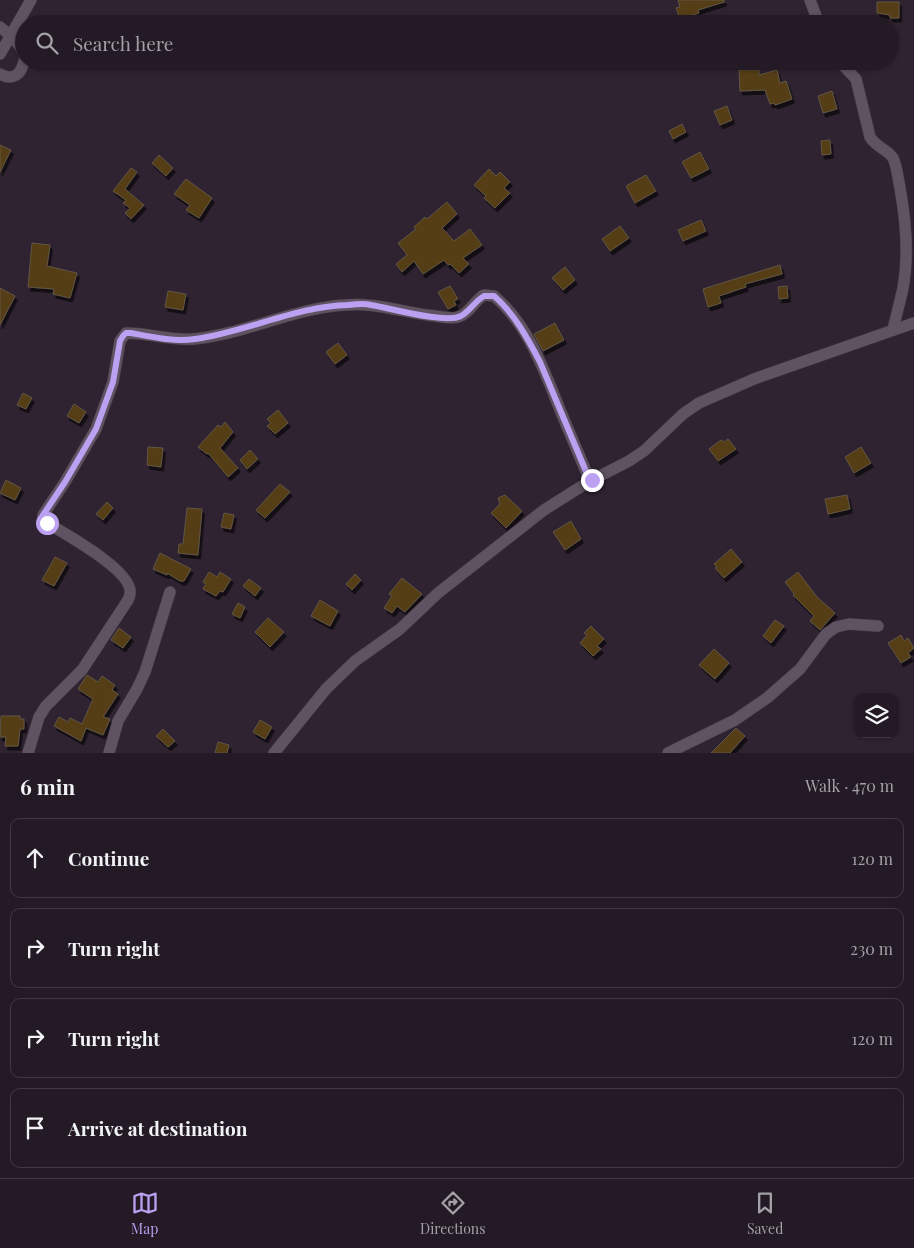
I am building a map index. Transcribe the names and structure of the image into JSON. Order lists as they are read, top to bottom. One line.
{"page":{"search":"Search here","heading":["6 min","Walk · 470 m"],"list":[["Continue","120 m"],["Turn right","230 m"],["Turn right","120 m"],"Arrive at destination"],"nav":["Map","Directions","Saved"]}}
